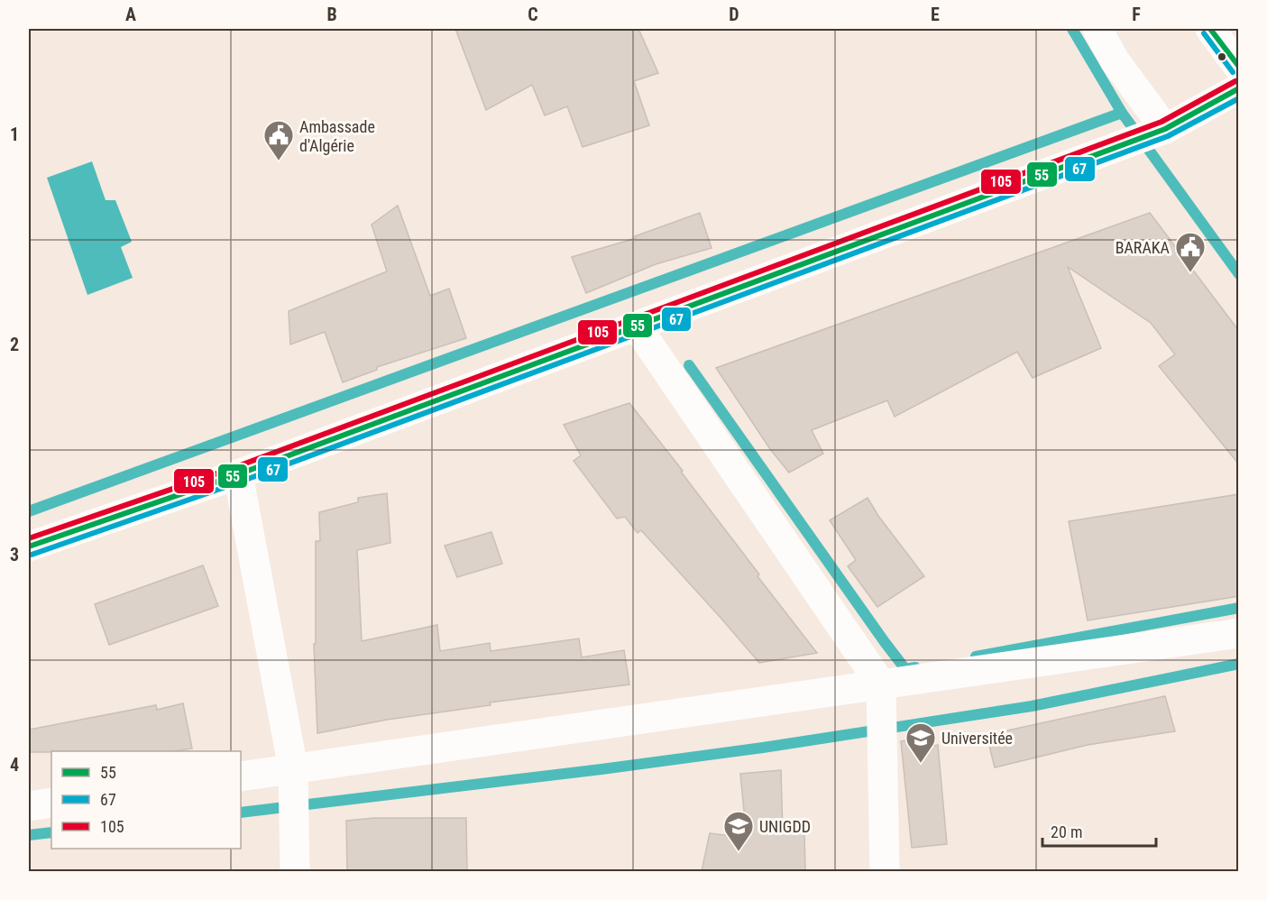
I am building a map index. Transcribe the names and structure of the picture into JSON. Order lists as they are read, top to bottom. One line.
{"places":{"public building":["Ambassade d'Algérie","BARAKA"],"school or university":["Universitée","UNIGDD"]},"lines":["transit line 55","transit line 67","transit line 105"],"legend":["55","67","105"],"scale_bar":"20 m","grid":{"columns":["A","B","C","D","E","F"],"rows":["1","2","3","4"]}}
